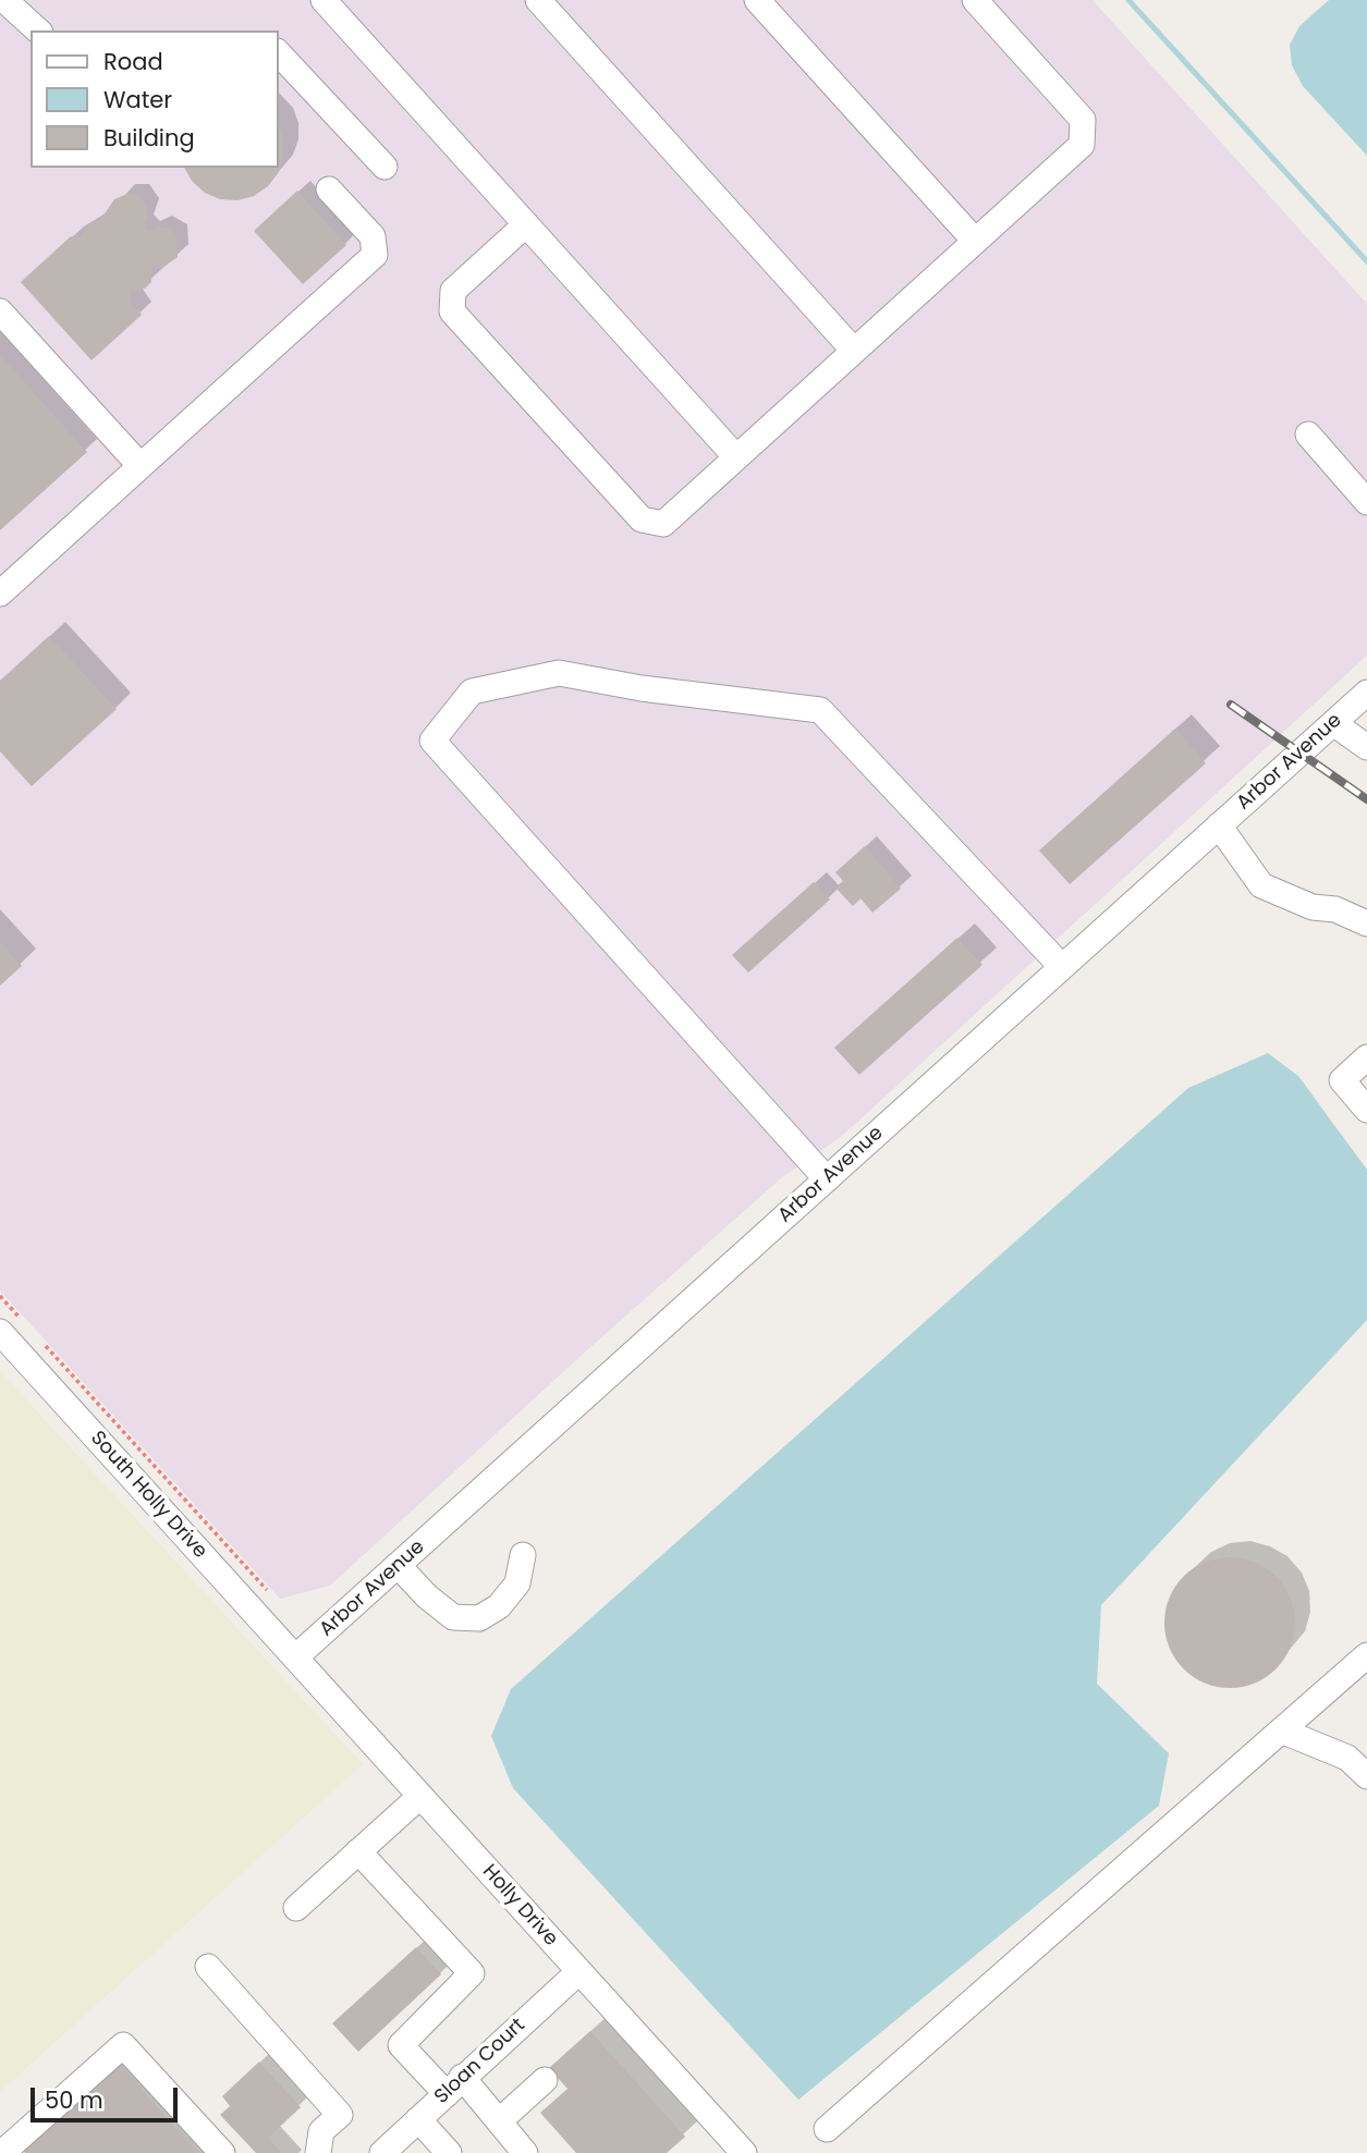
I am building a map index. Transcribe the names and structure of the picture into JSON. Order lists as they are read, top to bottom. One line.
{"streets":{"street":["Arbor Avenue","South Holly Drive","Holly Drive","Sloan Court"]},"crossings":[["Arbor Avenue","South Holly Drive"],["Arbor Avenue","Holly Drive"],["South Holly Drive","Holly Drive"],["Holly Drive","Sloan Court"]],"legend":["Road","Water","Building"],"scale_bar":"50 m"}
